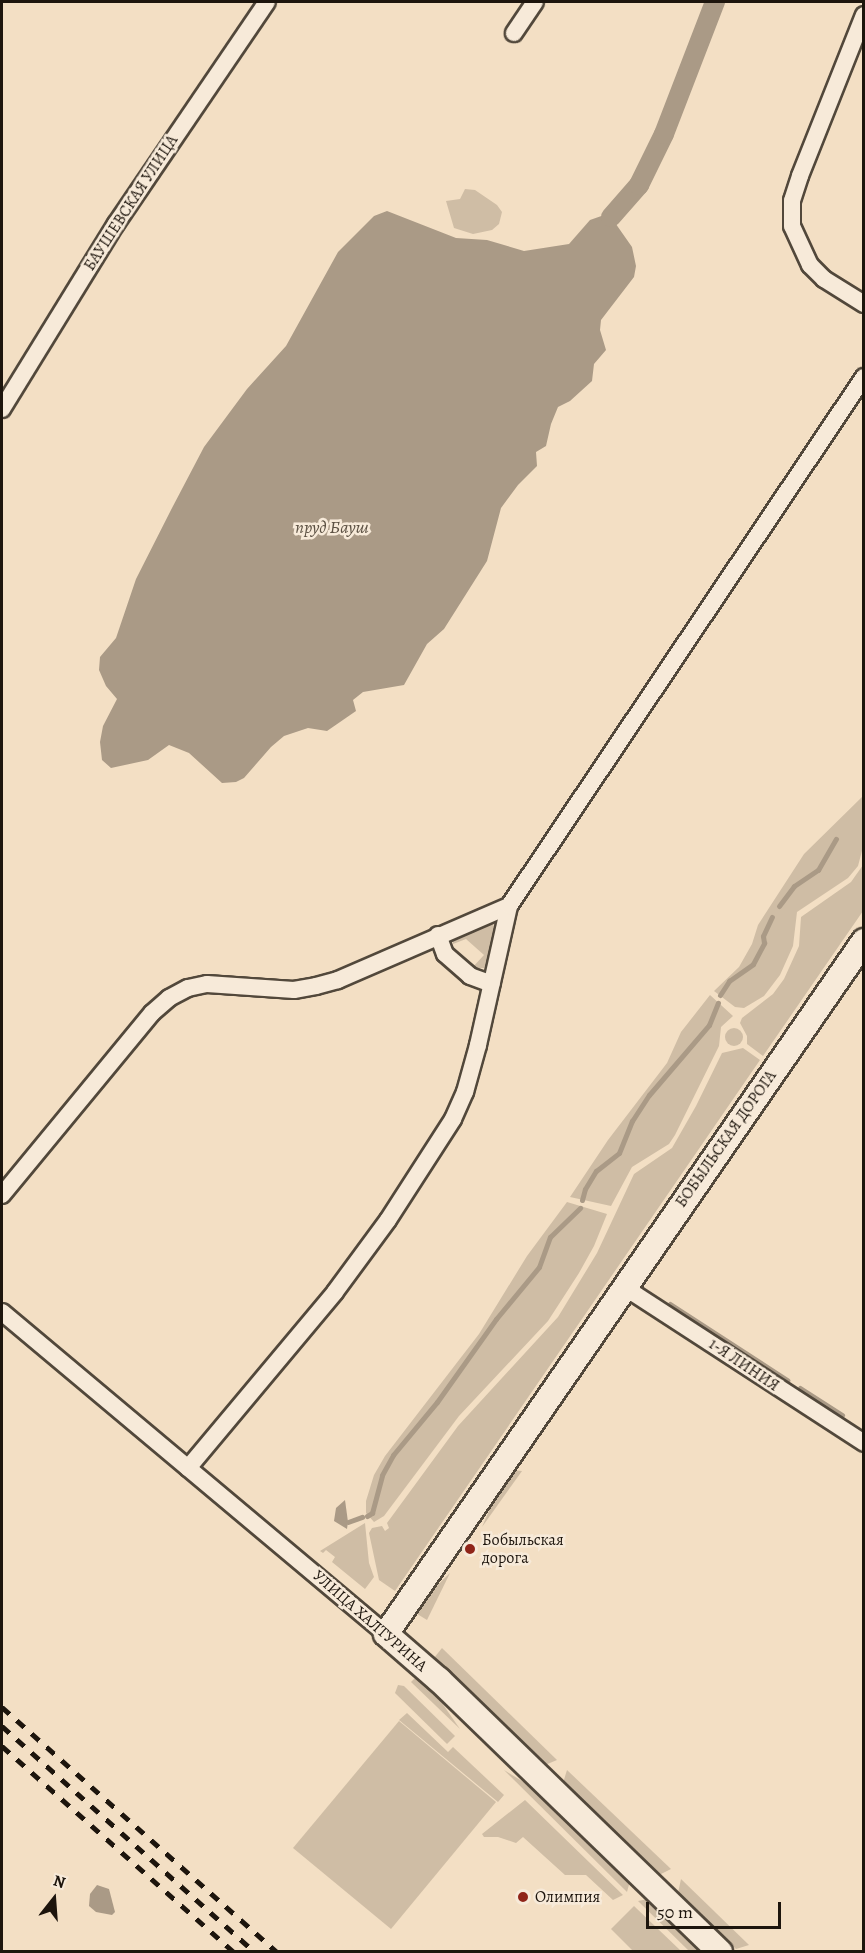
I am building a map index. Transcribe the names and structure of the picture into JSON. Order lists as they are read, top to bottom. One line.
{"streets":{"street":["БАУШЕВСКАЯ УЛИЦА","БОБЫЛЬСКАЯ ДОРОГА","1-Я ЛИНИЯ","УЛИЦА ХАЛТУРИНА"]},"crossings":[["БОБЫЛЬСКАЯ ДОРОГА","1-Я ЛИНИЯ"],["БОБЫЛЬСКАЯ ДОРОГА","УЛИЦА ХАЛТУРИНА"]],"water":["пруд Бауш"],"places":["Бобыльская дорога","Олимпия"],"scale_bar":"50 m","north":"top"}
